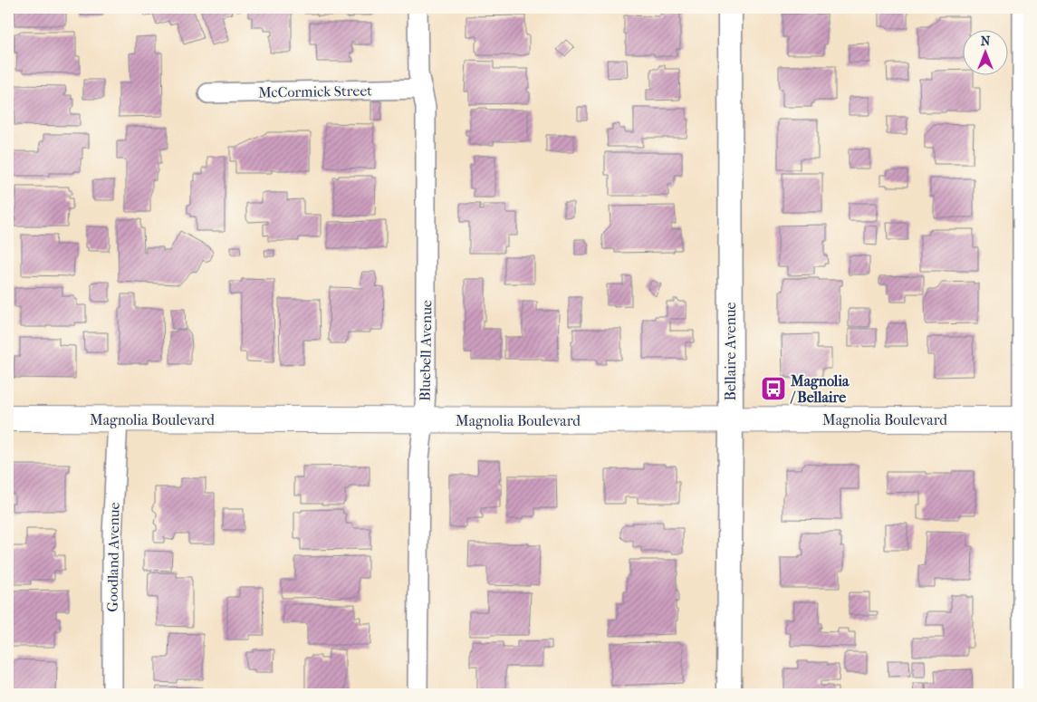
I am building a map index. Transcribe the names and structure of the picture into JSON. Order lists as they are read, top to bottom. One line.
{"streets":{"main road":["Magnolia Boulevard"],"street":["McCormick Street","Bluebell Avenue","Bellaire Avenue","Goodland Avenue"]},"crossings":[["McCormick Street","Bluebell Avenue"],["Bluebell Avenue","Magnolia Boulevard"],["Bellaire Avenue","Magnolia Boulevard"],["Magnolia Boulevard","Goodland Avenue"]],"places":{"bus stop":["Magnolia / Bellaire"]},"north":"top"}
